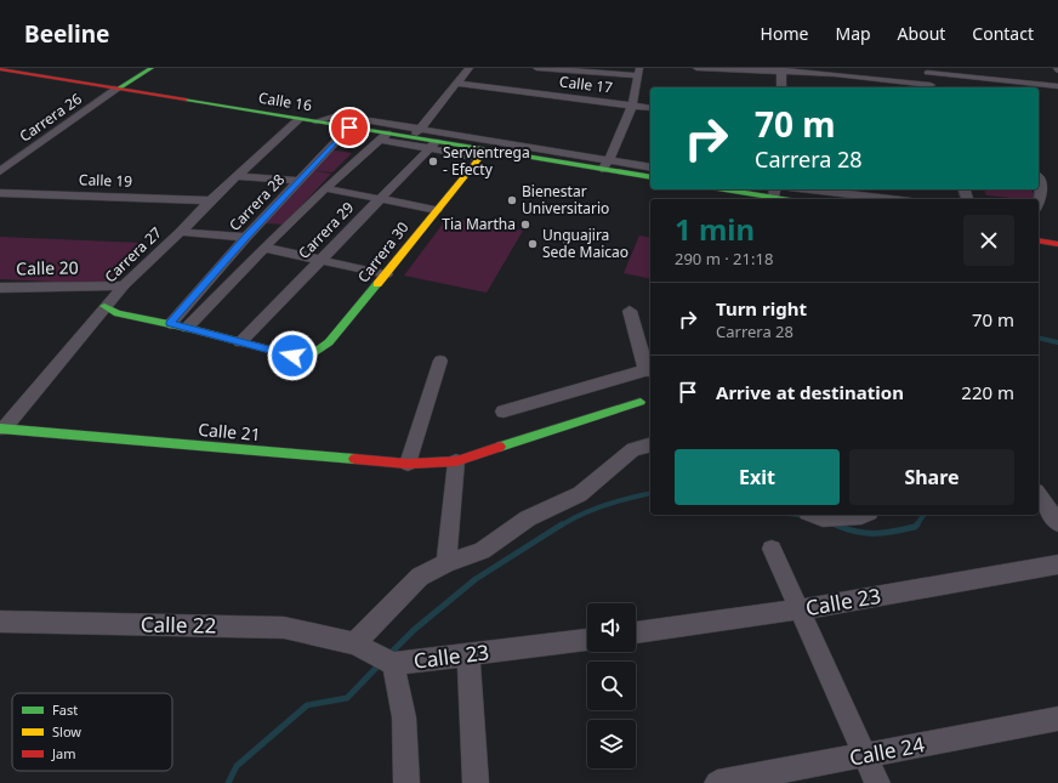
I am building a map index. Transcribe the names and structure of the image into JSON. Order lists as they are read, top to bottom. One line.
{"streets":{"main road":["Calle 16","Carrera 30","Calle 21"],"street":["Calle 17","Carrera 26","Calle 19","Carrera 28","Carrera 29","Carrera 27","Calle 20","Calle 23","Calle 22","Calle 24"]},"crossings":[["Calle 16","Carrera 26"],["Calle 16","Carrera 28"],["Calle 16","Carrera 29"],["Calle 16","Carrera 30"],["Calle 16","Carrera 27"],["Calle 19","Carrera 27"],["Carrera 29","Carrera 30"],["Carrera 27","Calle 20"],["Carrera 27","Calle 21"],["Calle 23","Calle 22"]],"places":["Servientrega - Efecty","Bienestar Universitario","Tia Martha","Unguajira Sede Maicao"],"legend":["Fast","Slow","Jam"],"page":{"header":"Beeline","nav":["Home","Map","About","Contact"],"turn":["70 m","Carrera 28"],"heading":["1 min","290 m · 21:18"],"list":[{"name":"Turn right","note":"Carrera 28","value":"70 m"},{"name":"Arrive at destination","value":"220 m"}],"buttons":["Exit","Share"]}}
